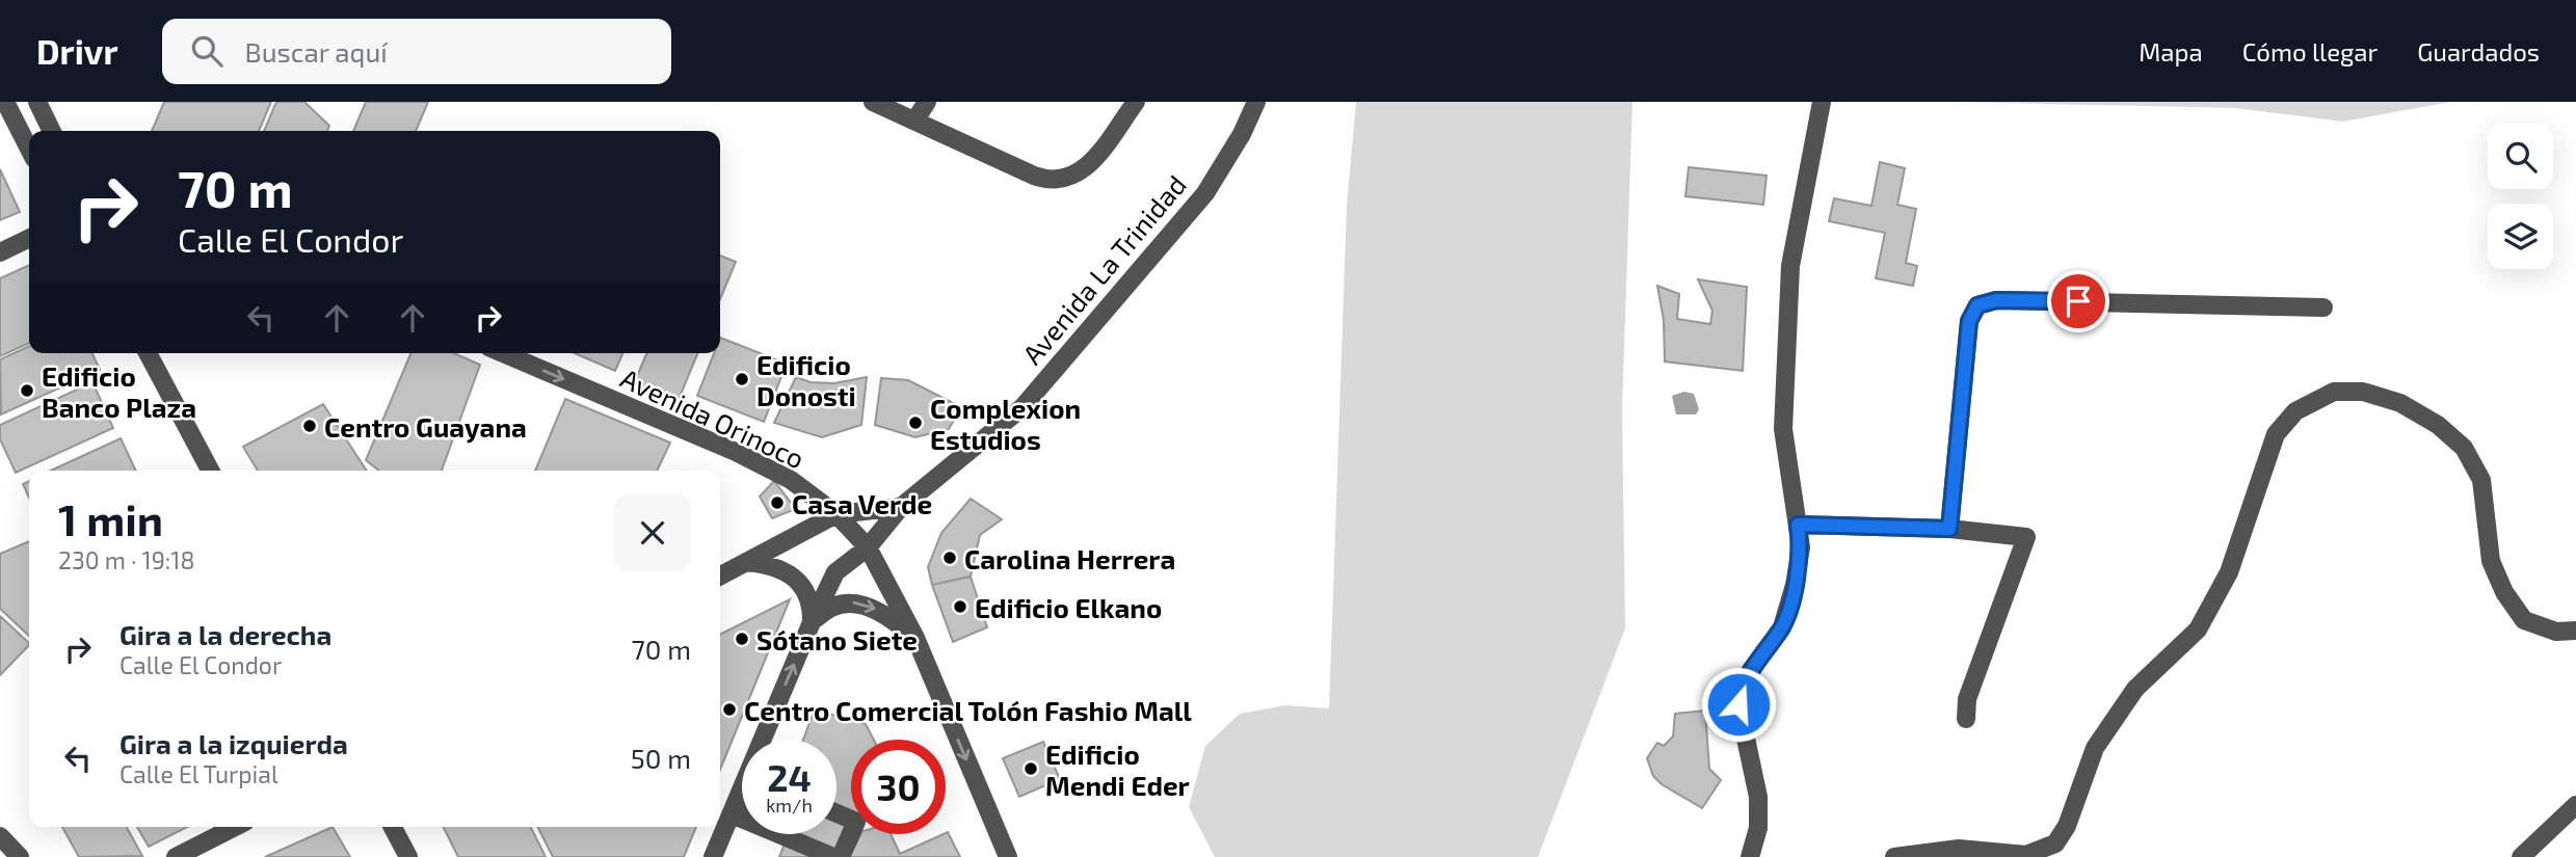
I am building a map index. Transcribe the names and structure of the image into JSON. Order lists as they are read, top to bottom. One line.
{"streets":{"street":["Avenida La Trinidad","Avenida Orinoco"]},"crossings":[["Avenida La Trinidad","Avenida Orinoco"]],"one_way":["Avenida Orinoco"],"places":["Edificio Donosti","Edificio Banco Plaza","Complexion Estudios","Centro Guayana","Casa Verde","Carolina Herrera","Edificio Elkano","Sótano Siete","Centro Comercial Tolón Fashio Mall","Edificio Mendi Eder"],"page":{"header":"Drivr","search":"Buscar aquí","nav":["Mapa","Cómo llegar","Guardados"],"turn":["70 m","Calle El Condor"],"heading":["1 min","230 m · 19:18"],"list":[{"name":"Gira a la derecha","note":"Calle El Condor","value":"70 m"},{"name":"Gira a la izquierda","note":"Calle El Turpial","value":"50 m"}],"speed":"24 km/h","limit":"30"}}
